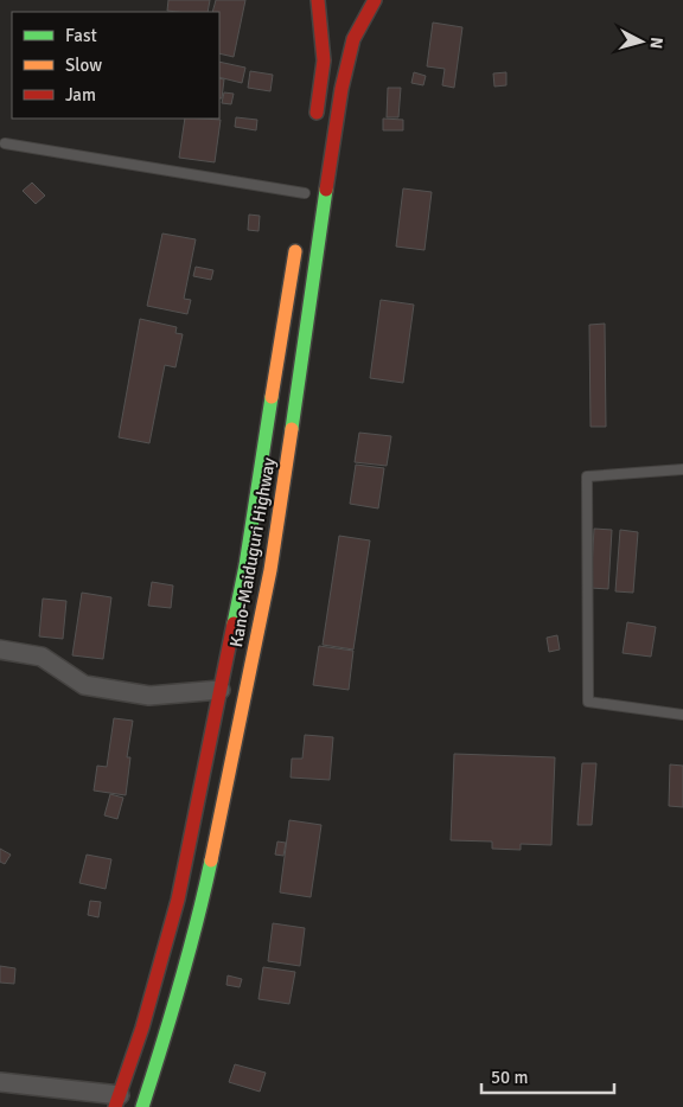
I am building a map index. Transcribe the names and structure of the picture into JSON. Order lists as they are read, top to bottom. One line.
{"streets":{"highway":["Kano-Maiduguri Highway"]},"legend":["Fast","Slow","Jam"],"scale_bar":"50 m","north":"right"}
